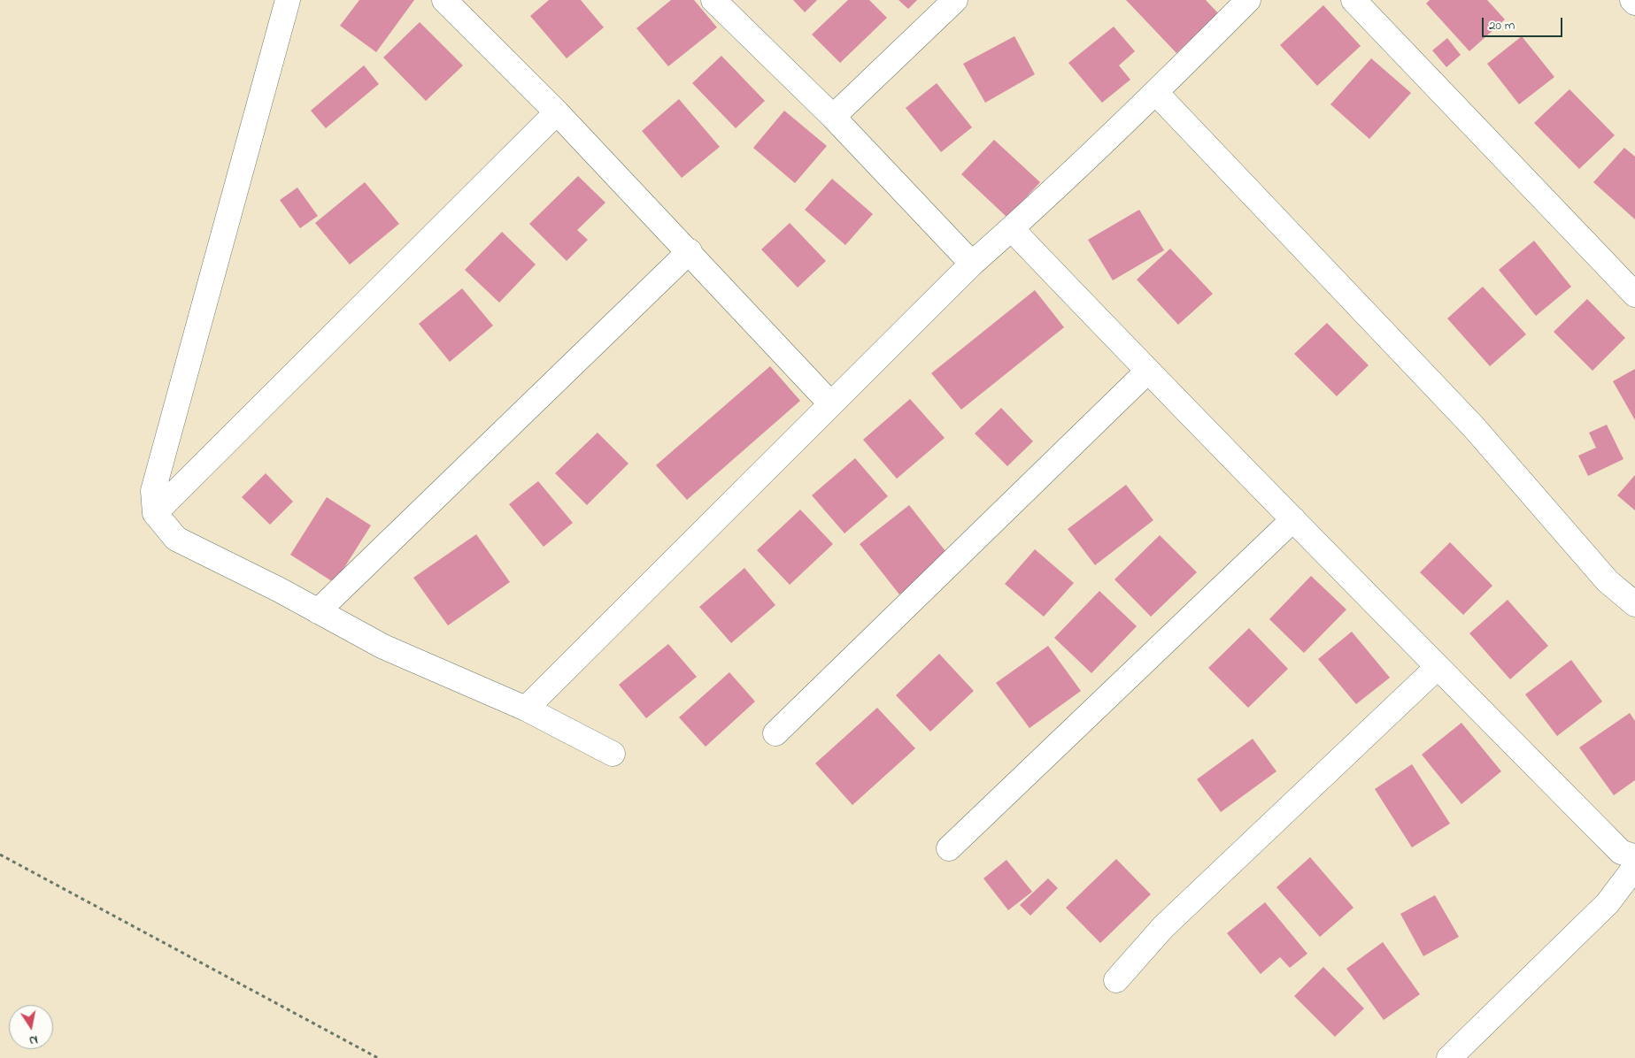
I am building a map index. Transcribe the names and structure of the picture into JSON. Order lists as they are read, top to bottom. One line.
{"scale_bar":"20 m","north":"bottom"}
